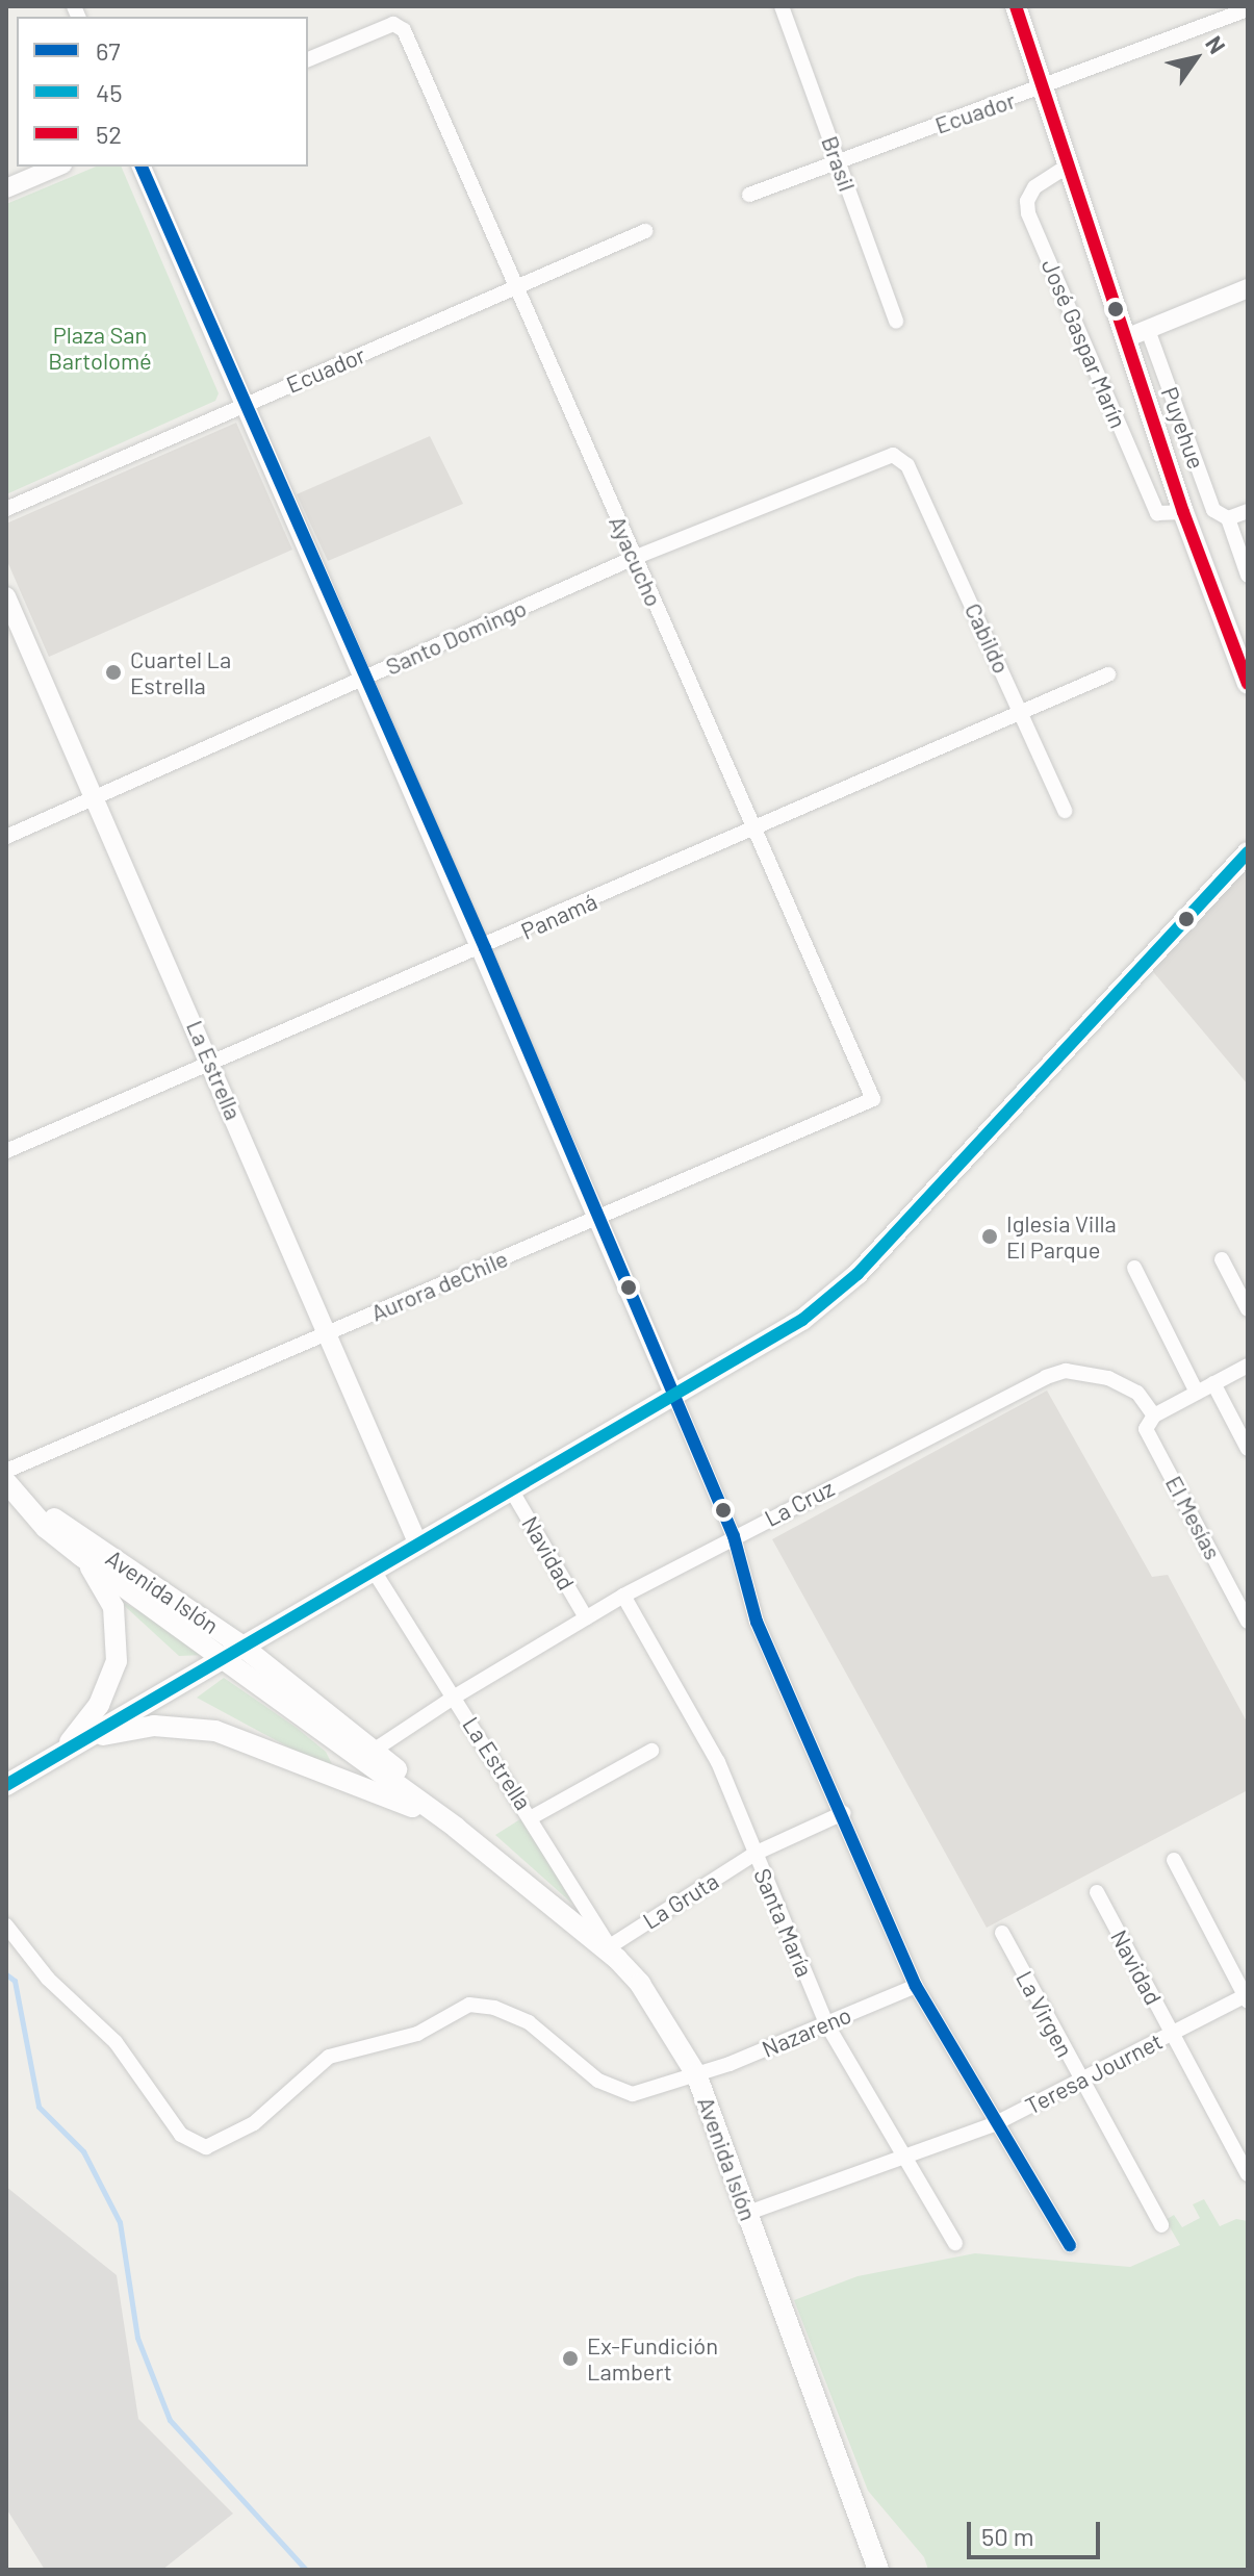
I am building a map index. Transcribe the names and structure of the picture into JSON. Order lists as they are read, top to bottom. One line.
{"streets":{"main road":["José Gaspar Marín","Avenida Islón"],"street":["Ecuador","Brasil","Puyehue","Ayacucho","Santo Domingo","Cabildo","Panamá","La Estrella","Aurora deChile","La Cruz","El Mesías","Navidad","La Gruta","Santa María","La Virgen","Nazareno","Teresa Journet"]},"crossings":[["Ecuador","Brasil"],["Ecuador","José Gaspar Marín"],["Ecuador","Ayacucho"],["José Gaspar Marín","Puyehue"],["Ayacucho","Santo Domingo"],["Ayacucho","Panamá"],["Ayacucho","Aurora deChile"],["Santo Domingo","Cabildo"],["Santo Domingo","La Estrella"],["Cabildo","Panamá"],["Panamá","La Estrella"],["La Estrella","Aurora deChile"],["La Estrella","La Cruz"],["La Estrella","Avenida Islón"],["La Estrella","La Gruta"],["Aurora deChile","Avenida Islón"],["La Cruz","El Mesías"],["La Cruz","Navidad"],["La Cruz","Avenida Islón"],["La Cruz","Santa María"],["Navidad","Teresa Journet"],["Avenida Islón","La Gruta"],["Avenida Islón","Nazareno"],["Avenida Islón","Teresa Journet"],["La Gruta","Santa María"],["Santa María","Nazareno"],["Santa María","Teresa Journet"],["La Virgen","Teresa Journet"]],"parks":["Plaza San Bartolomé"],"places":["Cuartel La Estrella","Iglesia Villa El Parque","Ex-Fundición Lambert"],"lines":["transit line 52","transit line 67","transit line 45"],"legend":["67","45","52"],"scale_bar":"50 m","north":"top right"}
